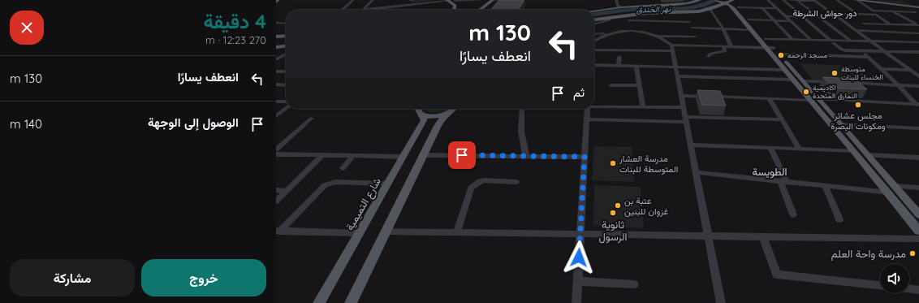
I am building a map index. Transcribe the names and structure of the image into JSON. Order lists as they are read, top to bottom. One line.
{"streets":{"main road":["شارع التميمية"]},"districts":["دور حواش الشرطة","الطويسة"],"water":["نهر الخندق"],"places":["مسجد الرحمه","متوسطة الخنساء للبنات","اكاديمية النمارق المتحدة","مجلس عشائر ومكونات البصرة","مدرسة العشار المتوسطة للبنات","عتبة بن غزوان للبنين","ثانوية الرسول","مدرسة واحة العلم"],"page":{"heading":["4 دقيقة","270 m · 12:23"],"turn":["130 m","انعطف يسارًا"],"list":[{"name":"انعطف يسارًا","value":"130 m"},{"name":"الوصول إلى الوجهة","value":"140 m"}],"then":"ثم","buttons":["خروج","مشاركة"]}}
